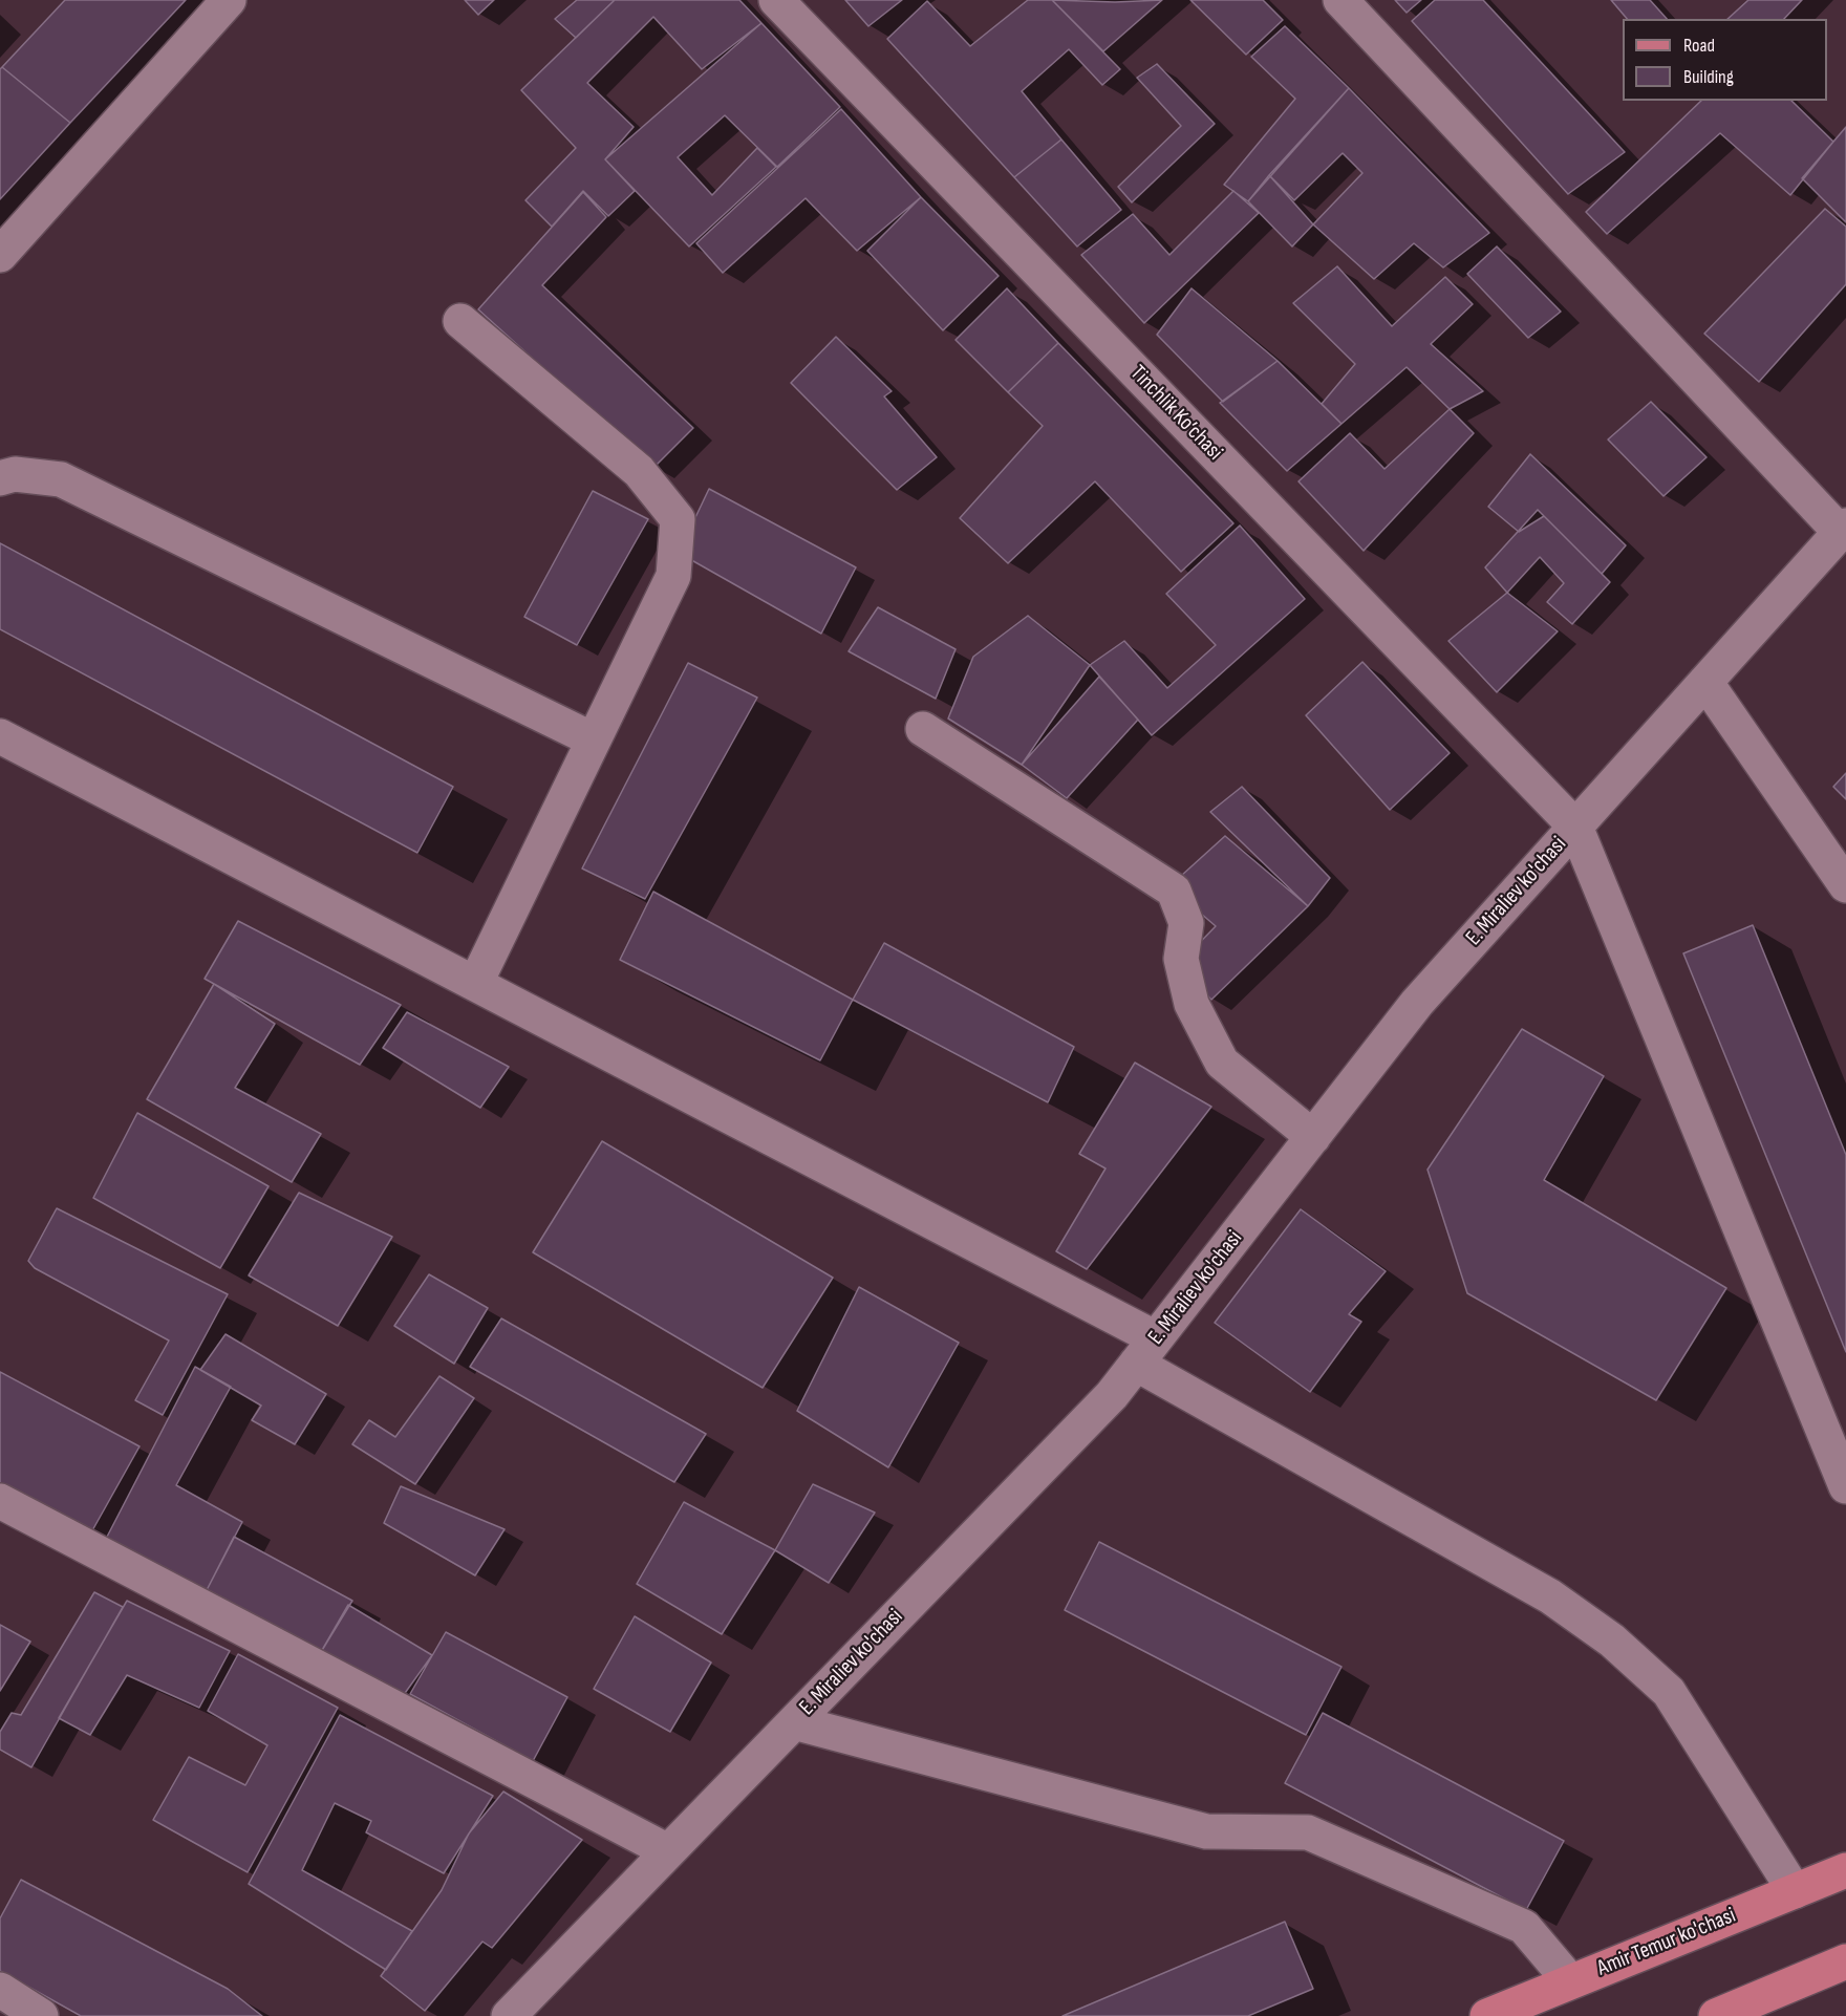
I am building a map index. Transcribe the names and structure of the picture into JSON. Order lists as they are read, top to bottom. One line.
{"streets":{"main road":["Amir Temur ko'chasi"],"street":["Tinchlik Ko’chasi","E. Miraliev ko'chasi"]},"crossings":[["Tinchlik Ko’chasi","E. Miraliev ko'chasi"]],"legend":["Road","Building"]}
